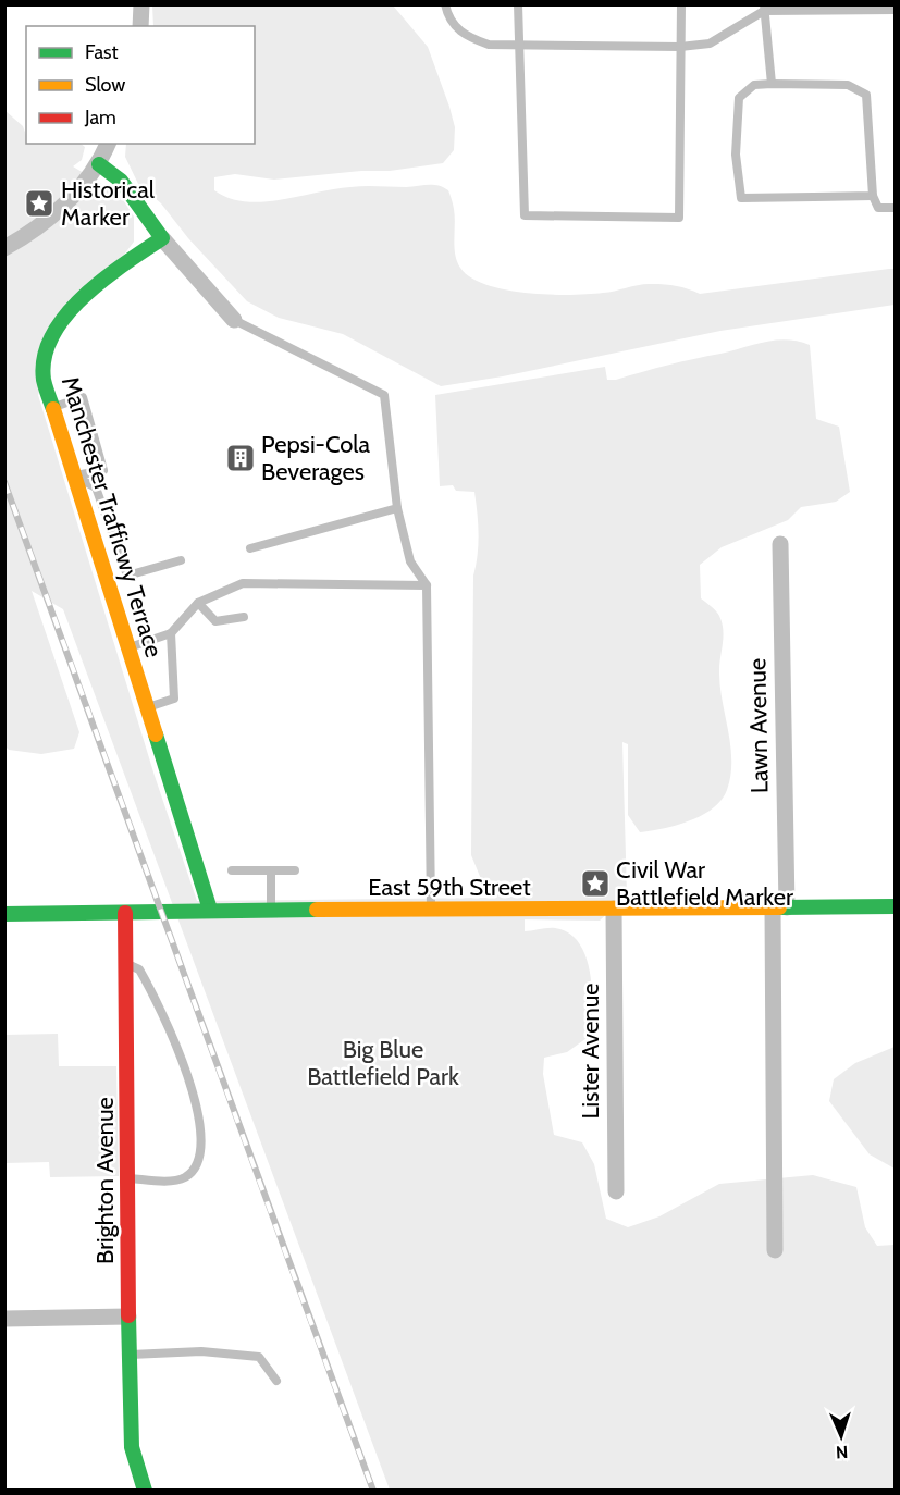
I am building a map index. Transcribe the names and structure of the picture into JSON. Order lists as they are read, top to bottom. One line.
{"streets":{"street":["Manchester Trafficwy Terrace","Lawn Avenue","East 59th Street","Lister Avenue","Brighton Avenue"]},"crossings":[["Manchester Trafficwy Terrace","East 59th Street"],["Lawn Avenue","East 59th Street"],["East 59th Street","Lister Avenue"],["East 59th Street","Brighton Avenue"]],"parks":["Big Blue Battlefield Park"],"places":{"place":["Historical Marker","Civil War Battlefield Marker"],"building":["Pepsi-Cola Beverages"]},"legend":["Fast","Slow","Jam"],"north":"bottom"}
